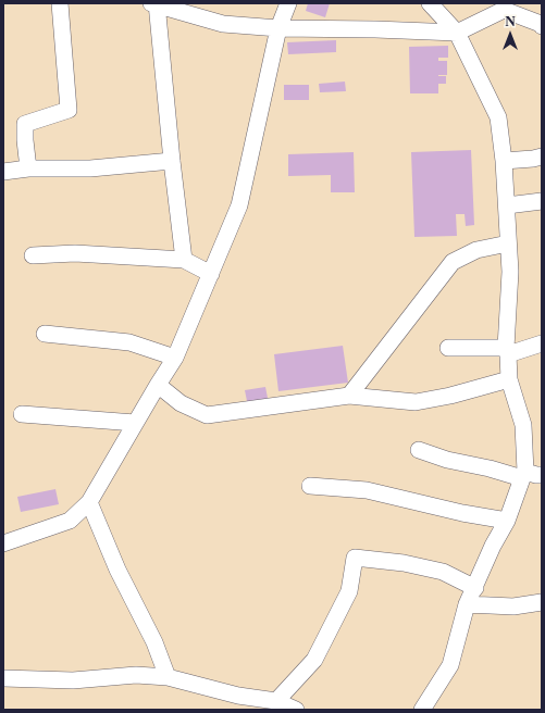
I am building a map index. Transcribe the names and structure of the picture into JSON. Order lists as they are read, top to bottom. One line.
{"north":"top"}
